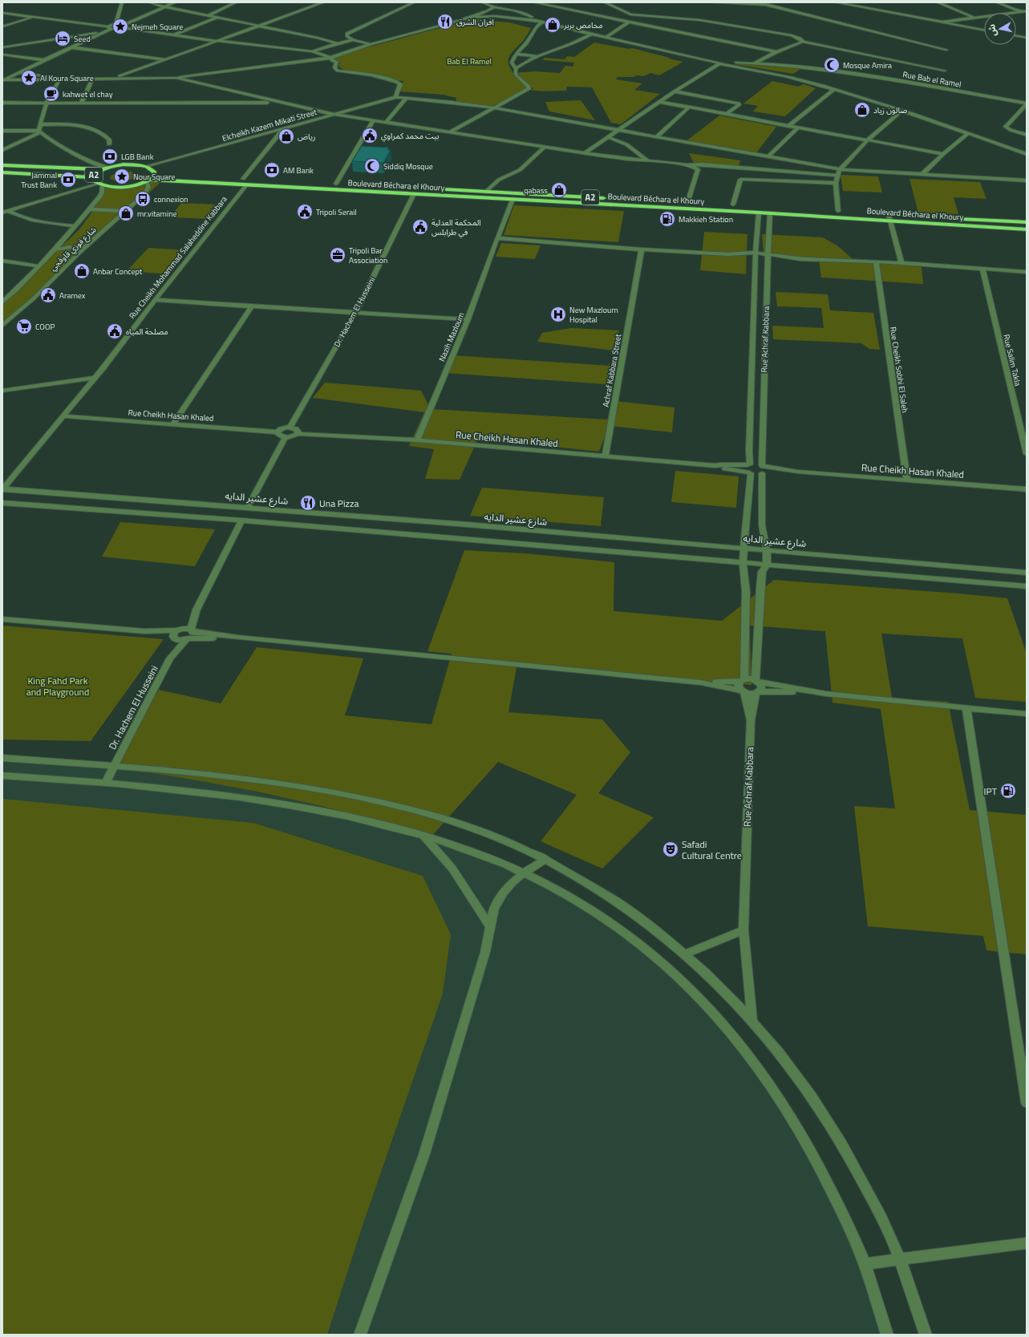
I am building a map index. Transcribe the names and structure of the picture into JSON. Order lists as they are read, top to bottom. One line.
{"streets":{"highway":["A2","Boulevard Béchara el Khoury"],"street":["Rue Bab el Ramel","Elcheikh Kazem Mikati Street","شارع فوزي قاوقجي","Rue Cheikh Mohammad Salaheddine Kabbara","Dr. Hachem El Husseini","Nazih Mazloum","Rue Achraf Kabbara","Rue Salim Takla","Rue Cheikh Sobhi El Saleh","Achraf Kabbara Street","Rue Cheikh Hasan Khaled","شارع عشير الدايه"]},"crossings":[["Elcheikh Kazem Mikati Street","A2"],["A2","Boulevard Béchara el Khoury"],["A2","شارع فوزي قاوقجي"],["Boulevard Béchara el Khoury","شارع فوزي قاوقجي"],["Boulevard Béchara el Khoury","Rue Cheikh Mohammad Salaheddine Kabbara"],["Boulevard Béchara el Khoury","Dr. Hachem El Husseini"],["Boulevard Béchara el Khoury","Nazih Mazloum"],["Boulevard Béchara el Khoury","Rue Achraf Kabbara"],["Rue Cheikh Mohammad Salaheddine Kabbara","Rue Cheikh Hasan Khaled"],["Rue Cheikh Mohammad Salaheddine Kabbara","شارع عشير الدايه"],["Nazih Mazloum","Rue Cheikh Hasan Khaled"],["Rue Achraf Kabbara","Rue Cheikh Hasan Khaled"],["Rue Achraf Kabbara","شارع عشير الدايه"],["Rue Cheikh Sobhi El Saleh","Rue Cheikh Hasan Khaled"],["Achraf Kabbara Street","Rue Cheikh Hasan Khaled"]],"parks":["Bab El Ramel","King Fahd Park and Playground"],"places":{"restaurant":["افران الشرق","Una Pizza"],"shop":["محامص بربر","صالون زياد","رياض","qabass","mr.vitamine","Anbar Concept"],"place":["Nejmeh Square","Al Koura Square","Nour Square"],"hotel":["Seed"],"mosque":["Mosque Amira","Siddiq Mosque"],"cafe":["kahwet el chay"],"public building":["بيت محمد كمراوي","Tripoli Serail","المحكمة العدلية في طرابلس","Aramex","مصلحة المياه"],"bank":["LGB Bank","AM Bank","Jammal Trust Bank"],"bus stop":["connexion"],"fuel station":["Makkieh Station","IPT"],"office":["Tripoli Bar Association"],"hospital":["New Mazloum Hospital"],"supermarket":["COOP"],"theatre":["Safadi Cultural Centre"]},"north":"left"}
